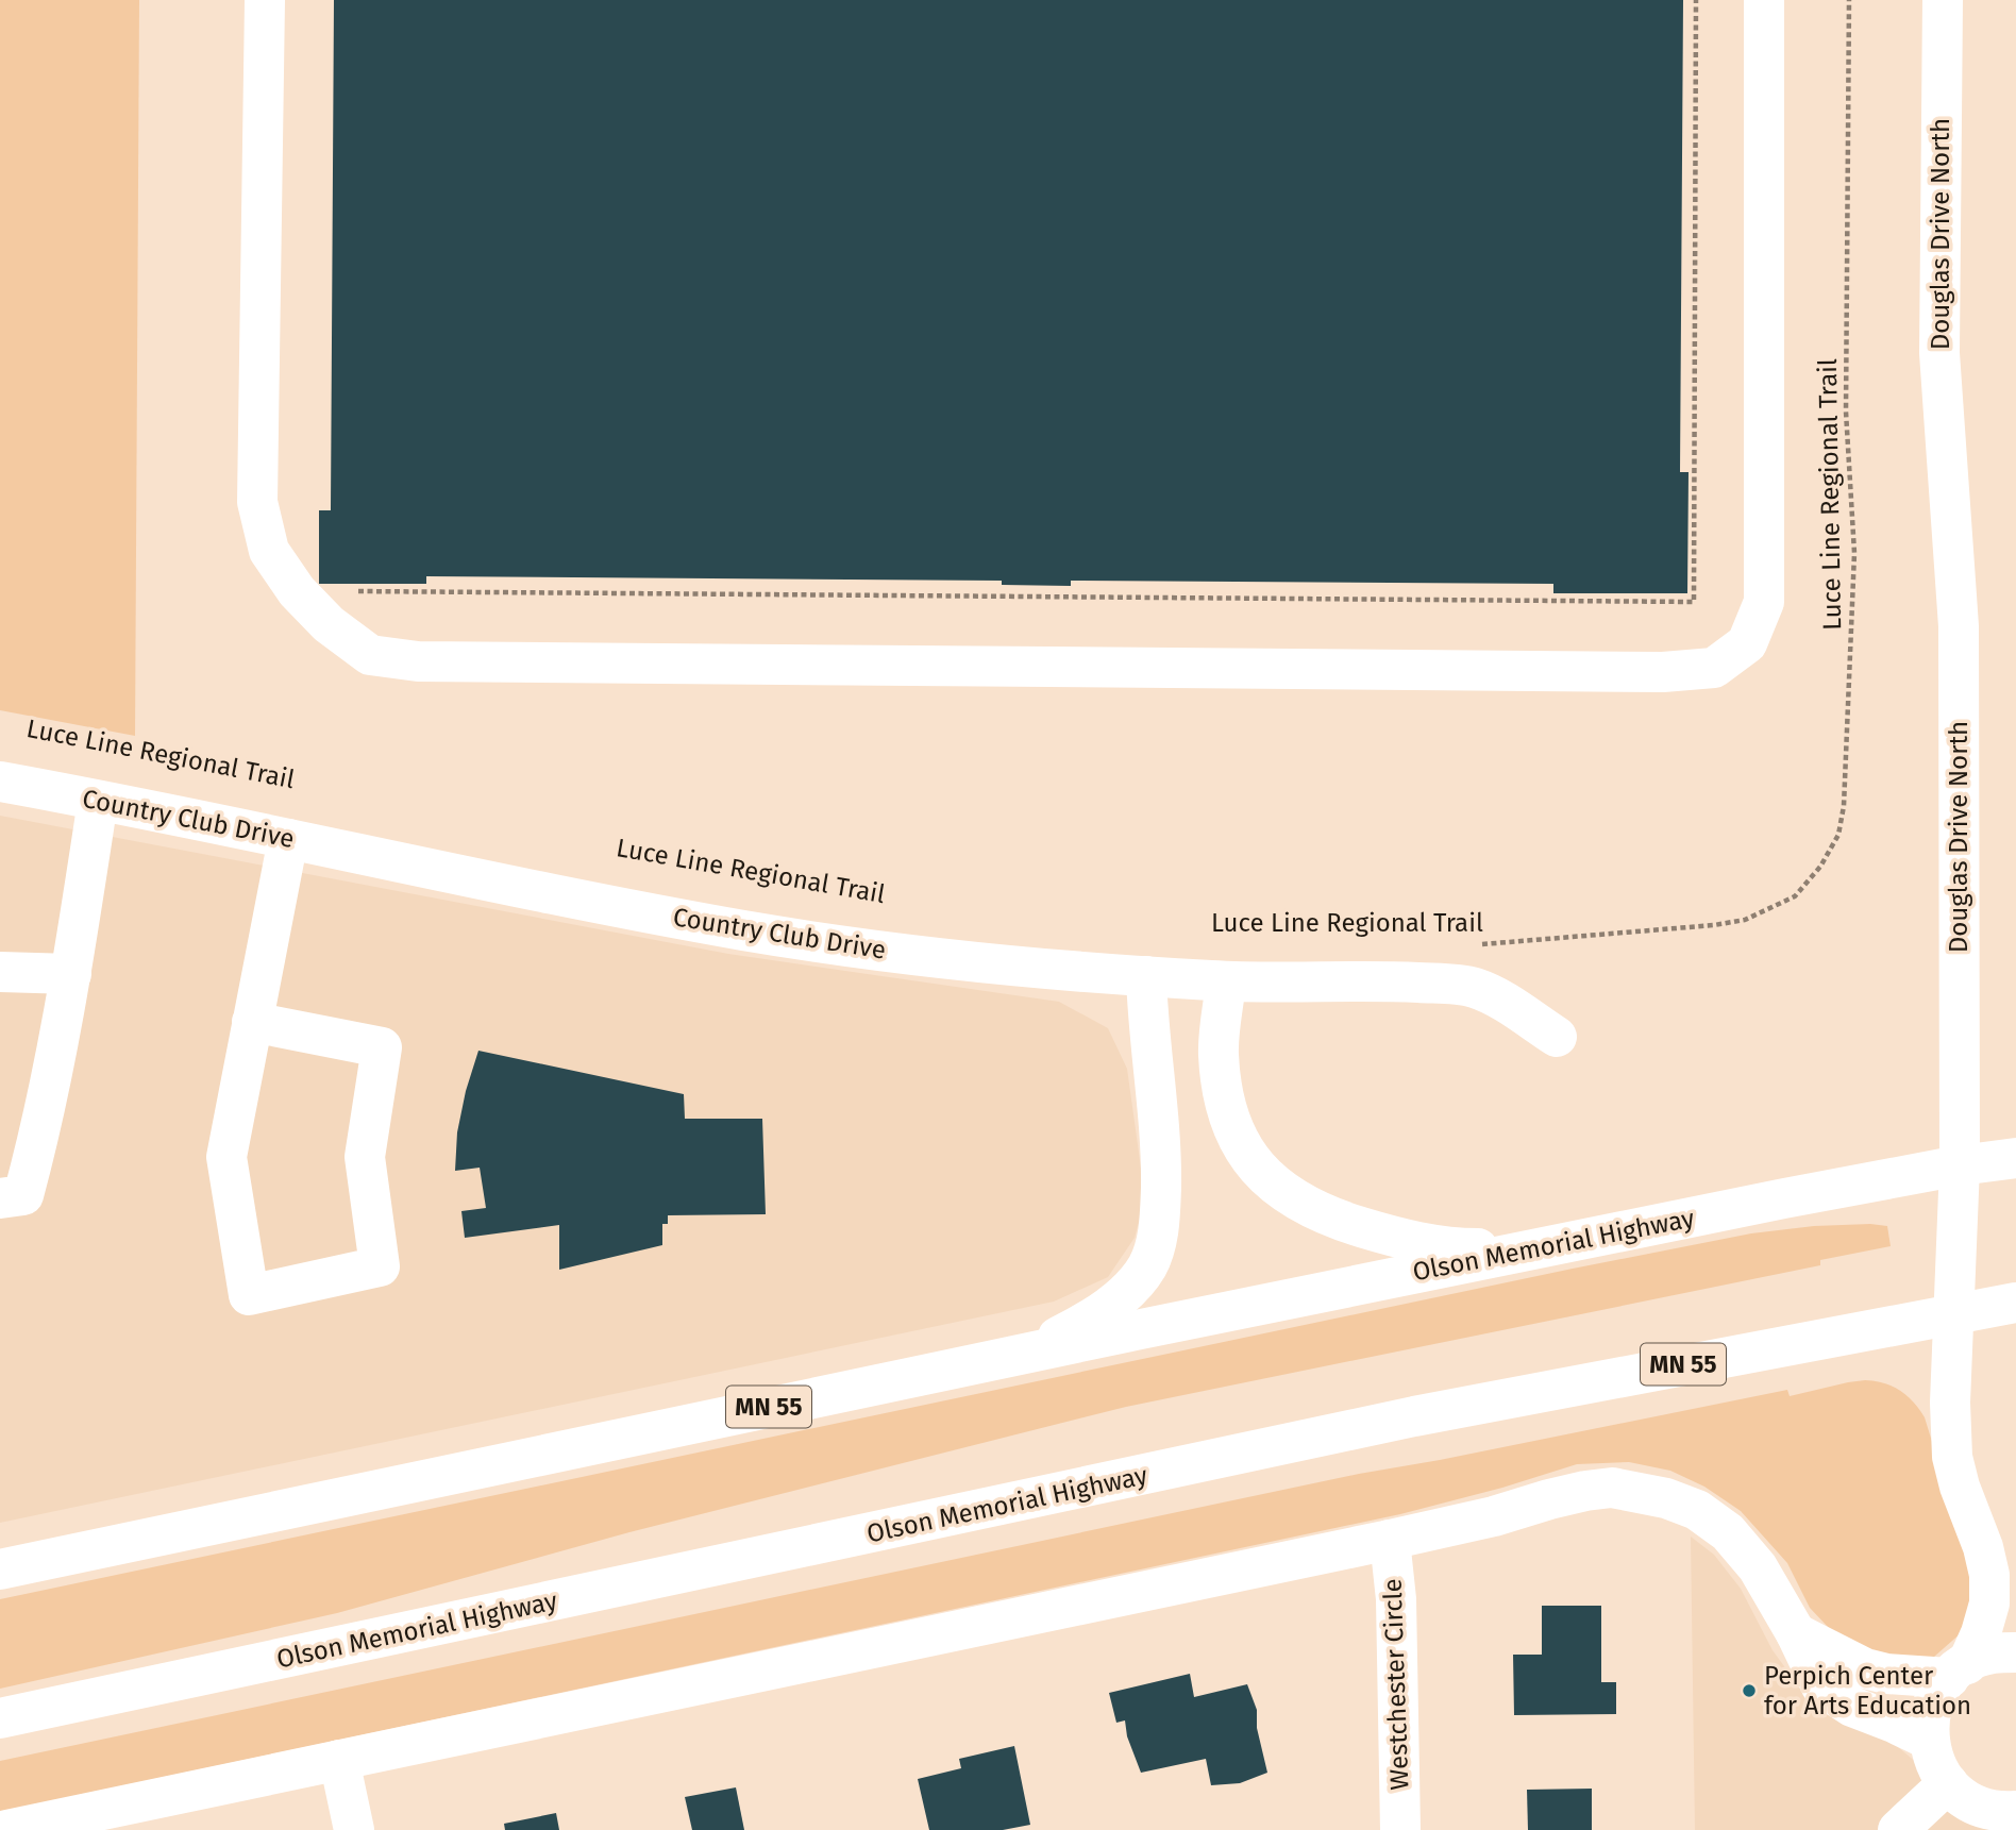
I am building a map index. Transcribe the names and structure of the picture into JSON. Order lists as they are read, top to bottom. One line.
{"streets":{"main road":["Douglas Drive North","Country Club Drive","Olson Memorial Highway","MN 55","Westchester Circle"],"path":["Luce Line Regional Trail"]},"crossings":[["Douglas Drive North","Olson Memorial Highway"]],"places":["Perpich Center for Arts Education"]}
